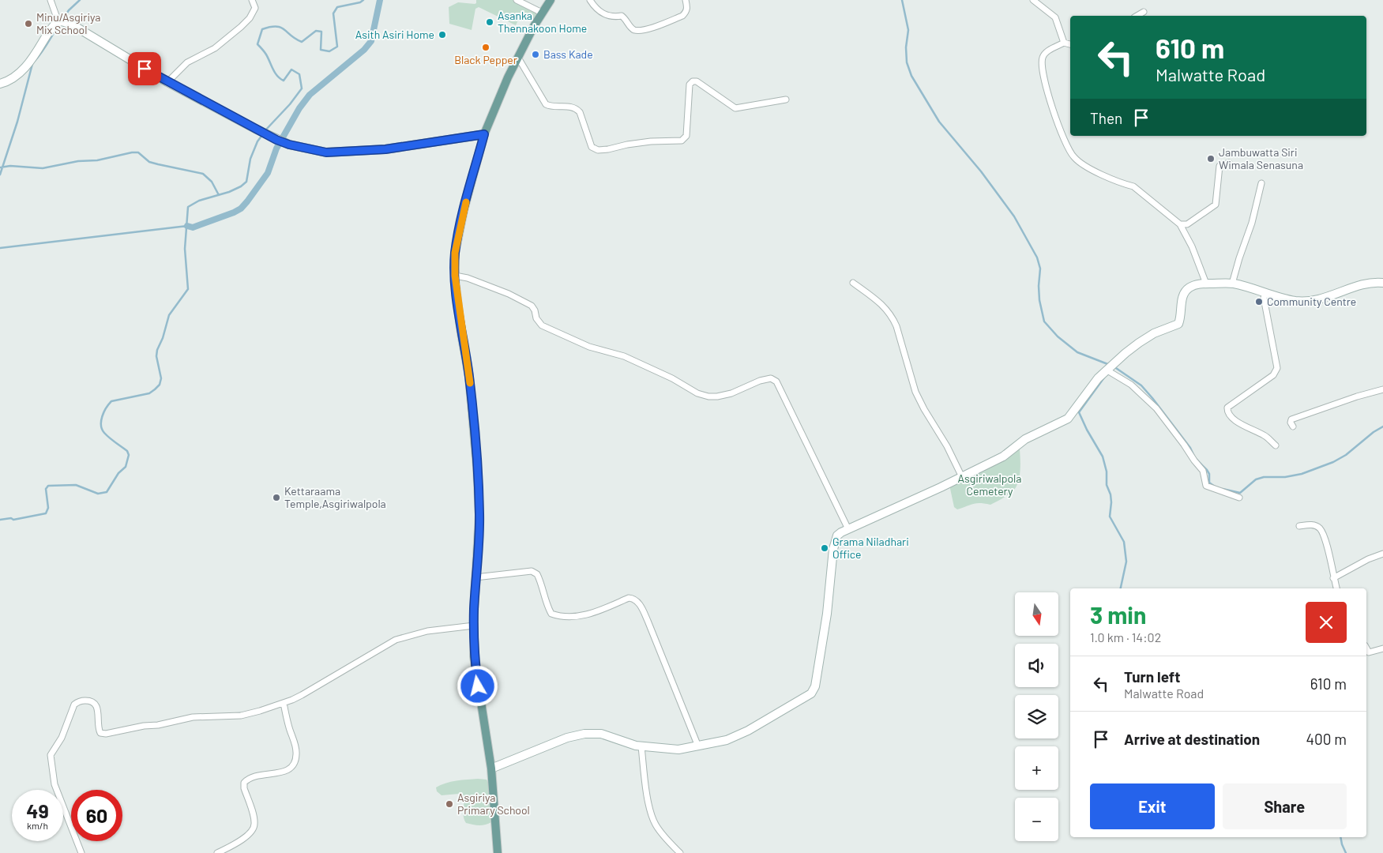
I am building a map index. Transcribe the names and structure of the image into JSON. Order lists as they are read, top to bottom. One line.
{"parks":["Asgiriwalpola Cemetery"],"places":["Asanka Thennakoon Home","Minu/Asgiriya Mix School","Asith Asiri Home","Black Pepper","Bass Kade","Jambuwatta Siri Wimala Senasuna","Community Centre","Kettaraama Temple,Asgiriwalpola","Grama Niladhari Office","Asgiriya Primary School"],"north":"bottom","page":{"turn":["610 m","Malwatte Road"],"then":"Then","heading":["3 min","1.0 km · 14:02"],"map_buttons":["+","−"],"list":[{"name":"Turn left","note":"Malwatte Road","value":"610 m"},{"name":"Arrive at destination","value":"400 m"}],"buttons":["Exit","Share"],"speed":"49 km/h","limit":"60"}}
